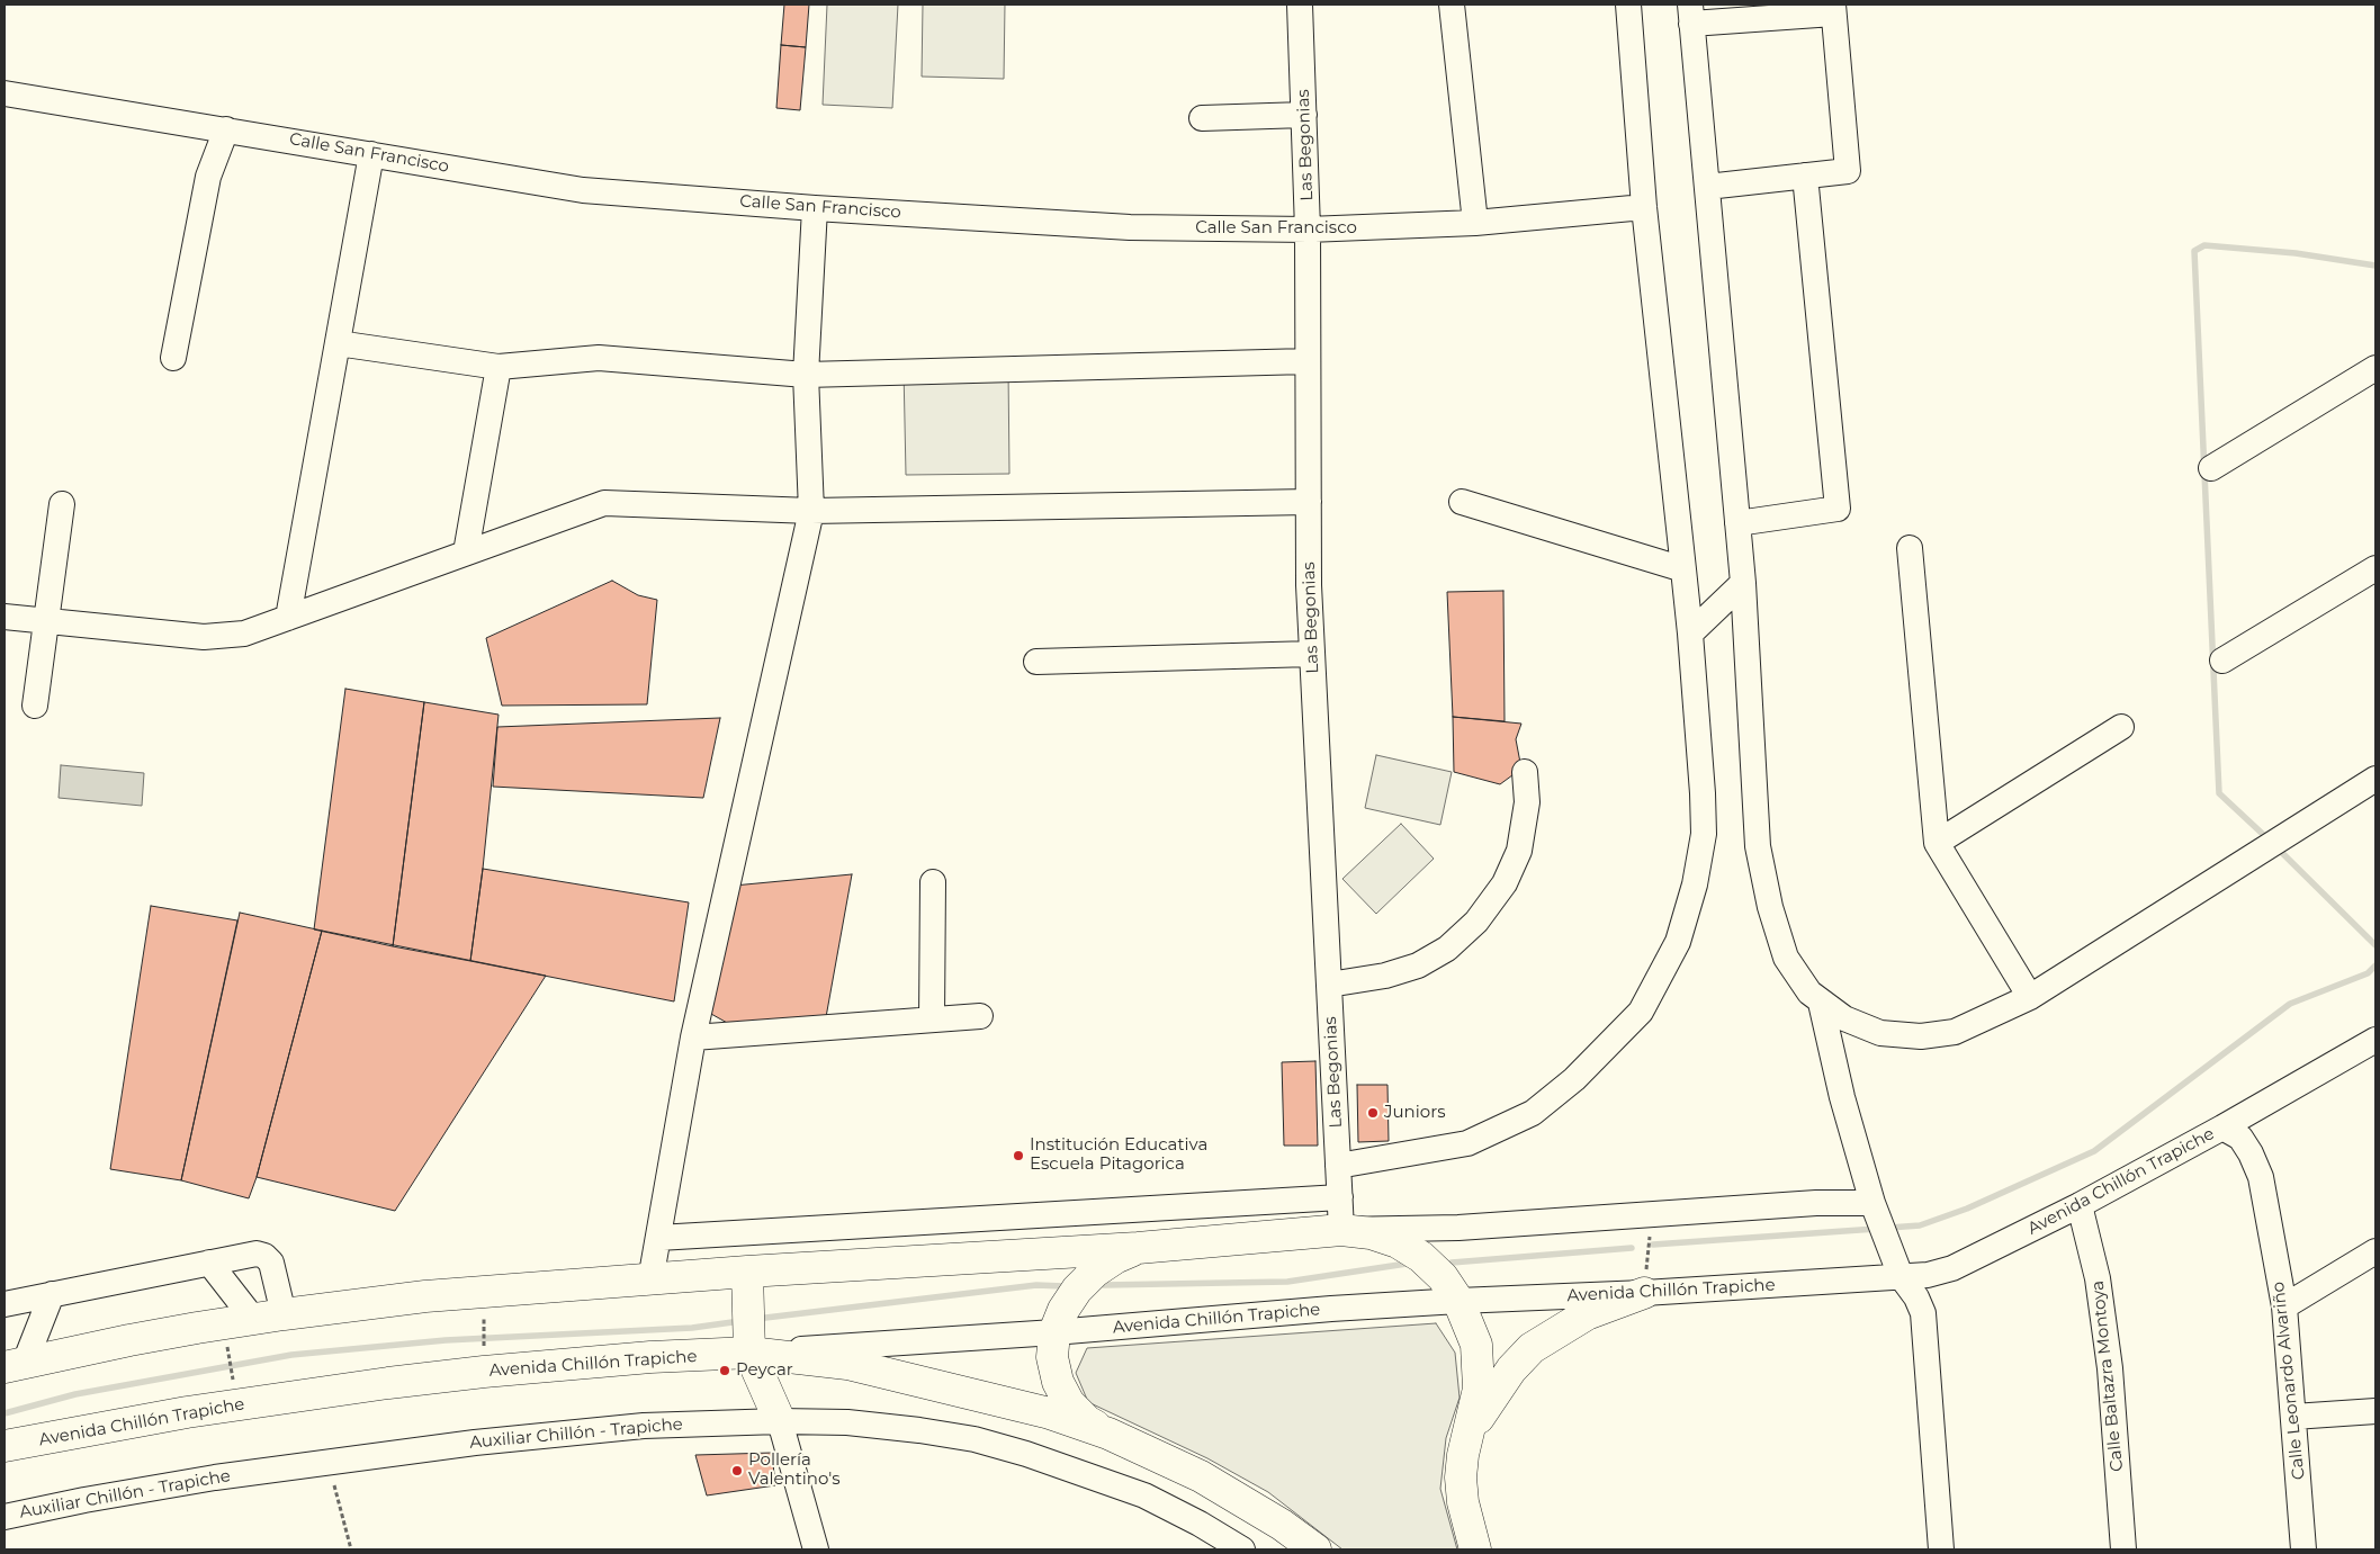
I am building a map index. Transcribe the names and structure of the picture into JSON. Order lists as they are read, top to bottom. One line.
{"streets":{"main road":["Avenida Chillón Trapiche"],"street":["Las Begonias","Calle San Francisco","Calle Baltazra Montoya","Calle Leonardo Alvariño","Auxiliar Chillón - Trapiche"]},"crossings":[["Las Begonias","Calle San Francisco"],["Avenida Chillón Trapiche","Calle Baltazra Montoya"],["Avenida Chillón Trapiche","Calle Leonardo Alvariño"]],"places":["Juniors","Institución Educativa Escuela Pitagorica","Peycar","Pollería Valentino's"]}
